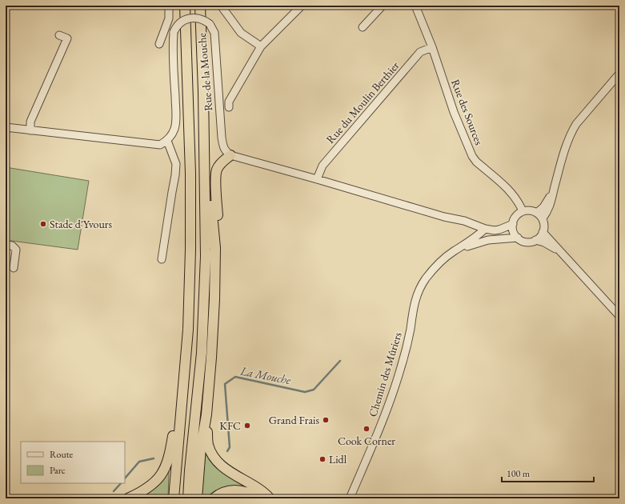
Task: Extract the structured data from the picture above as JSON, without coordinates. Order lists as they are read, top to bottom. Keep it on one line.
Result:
{"streets":{"street":["Rue de la Mouche","Rue du Moulin Berthier","Rue des Sources","Chemin des Mûriers"]},"crossings":[["Rue du Moulin Berthier","Rue des Sources"],["Rue des Sources","Chemin des Mûriers"]],"water":["La Mouche"],"places":["Stade d'Yvours","Grand Frais","KFC","Cook Corner","Lidl"],"legend":["Route","Parc"],"scale_bar":"100 m"}
